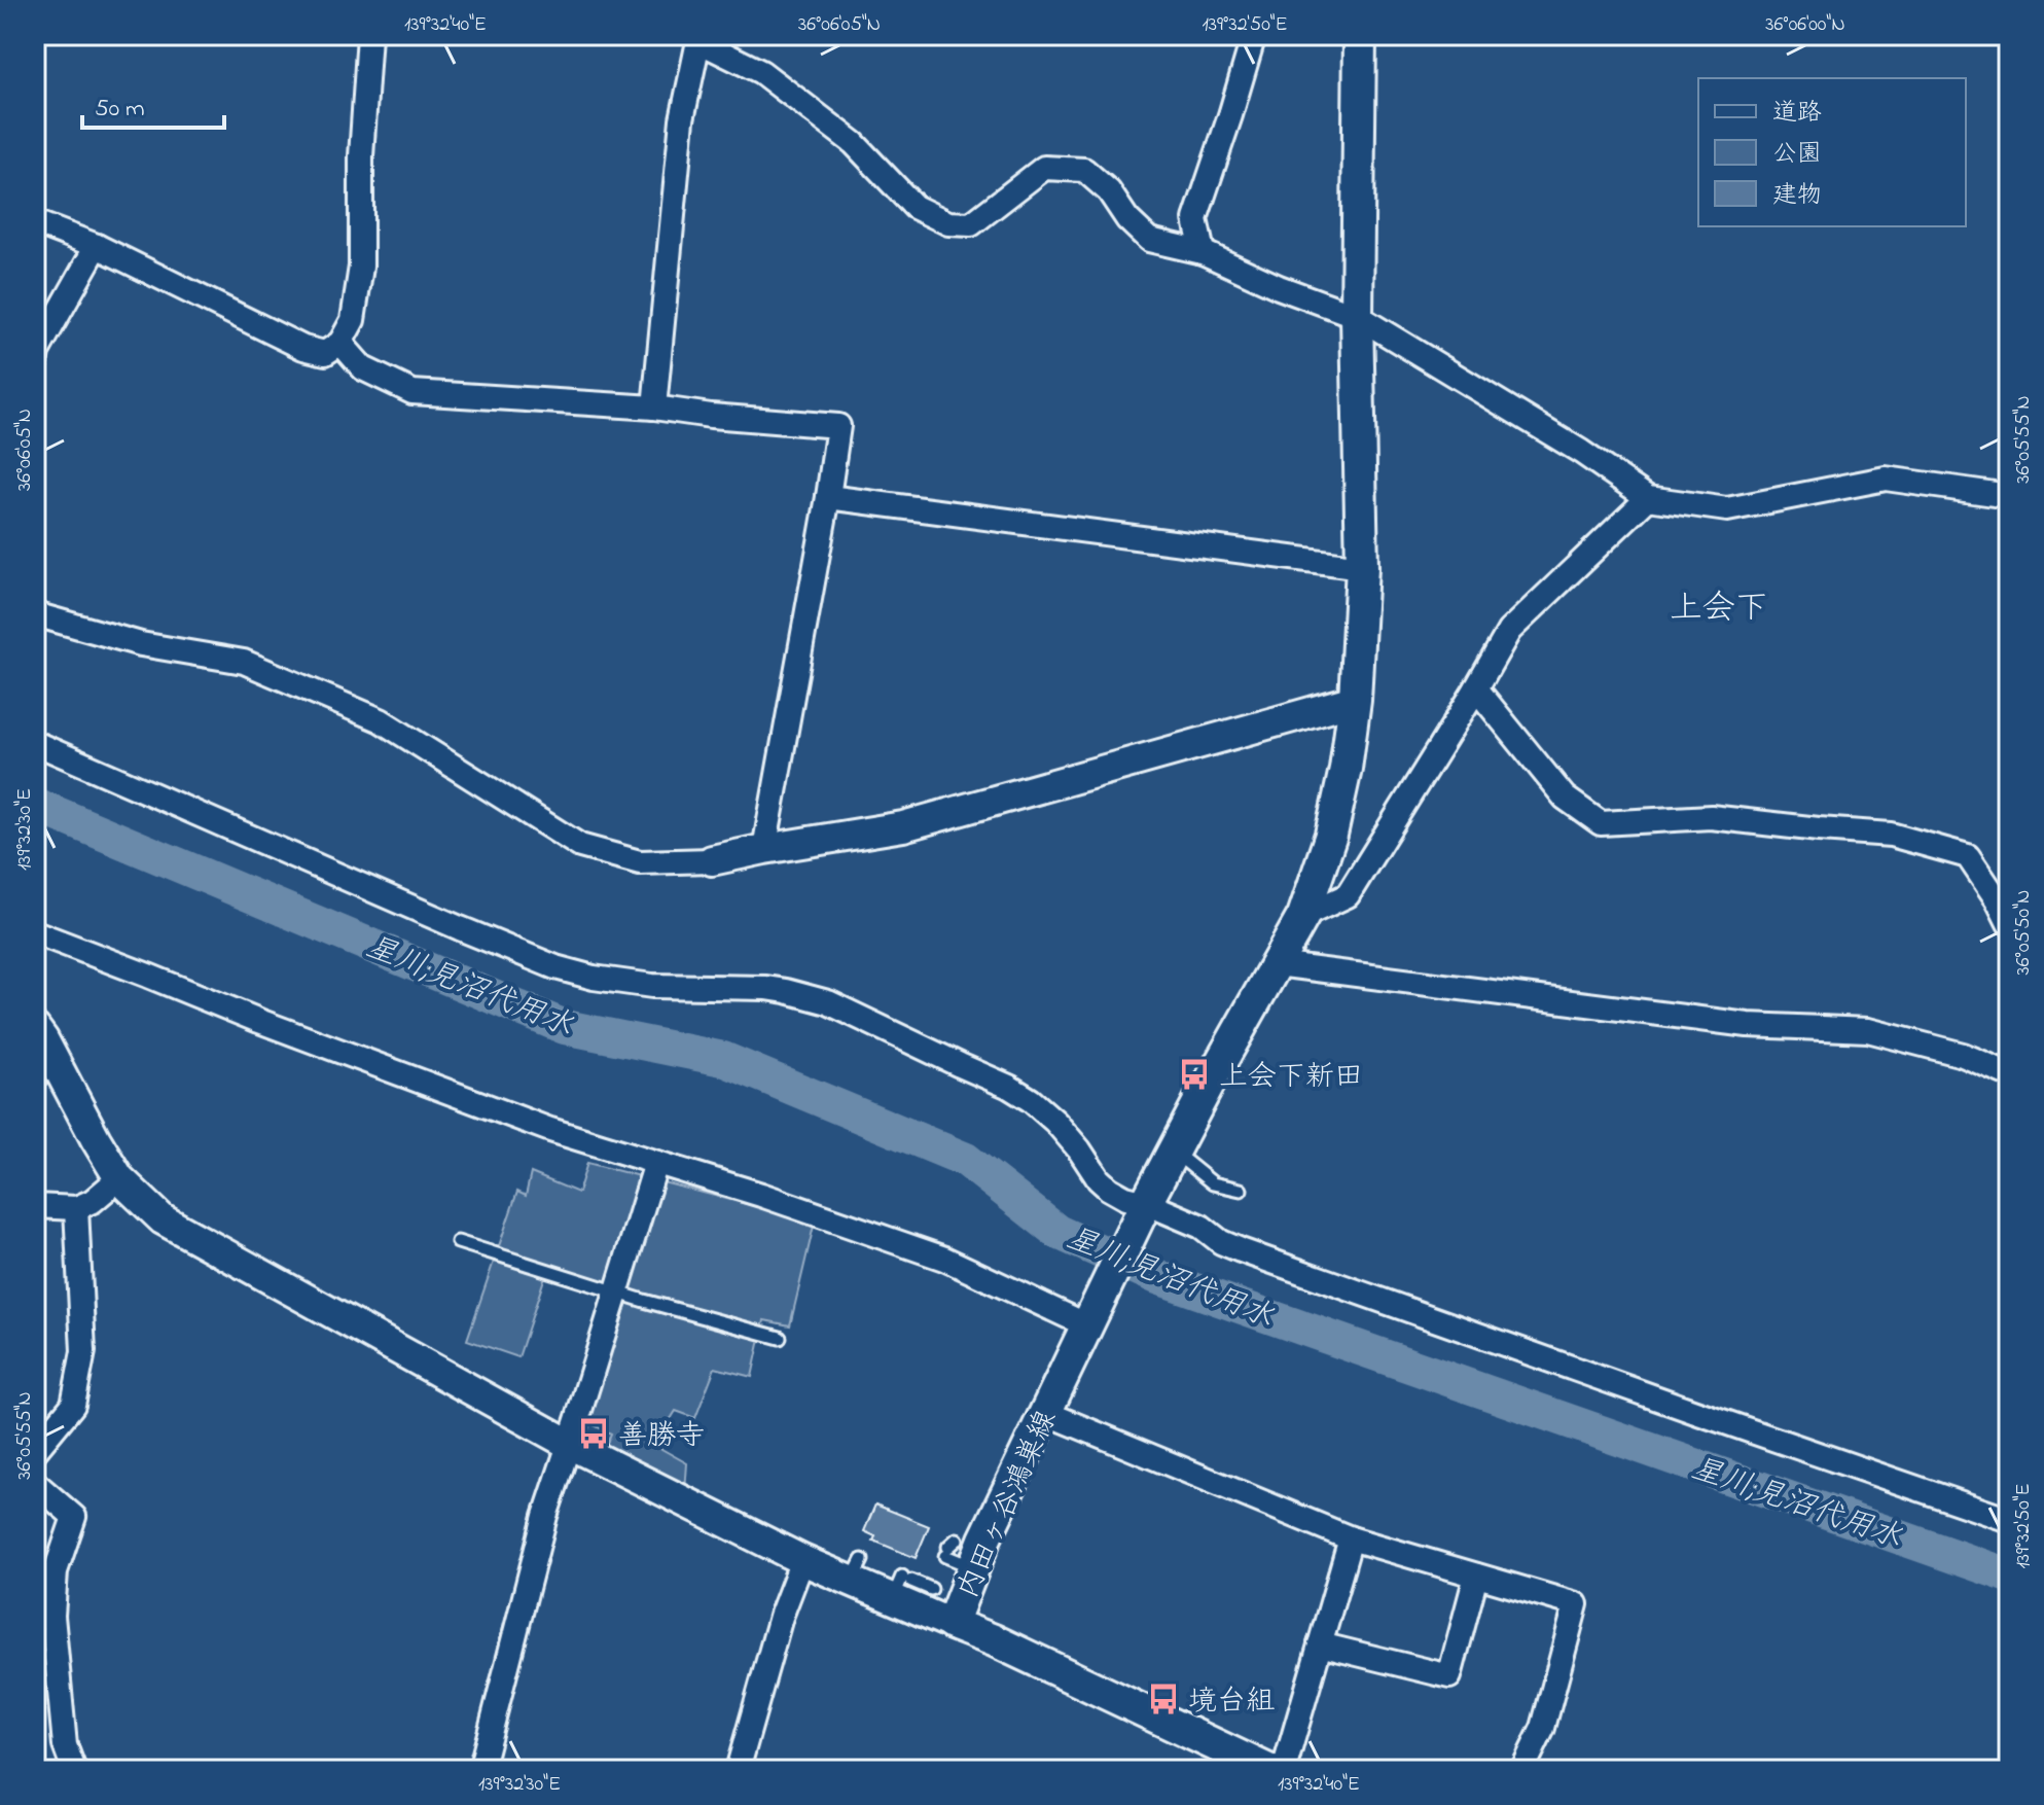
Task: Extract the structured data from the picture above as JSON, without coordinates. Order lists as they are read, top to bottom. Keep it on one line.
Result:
{"streets":{"main road":["内田ヶ谷鴻巣線"]},"districts":["上会下"],"water":["星川;見沼代用水"],"places":{"bus stop":["上会下新田","善勝寺","境台組"]},"legend":["道路","公園","建物"],"scale_bar":"50 m","coordinates":["139°32'40\"E","36°06'05\"N","139°32'50\"E","36°06'00\"N","36°05'55\"N","139°32'30\"E","36°05'50\"N"]}
